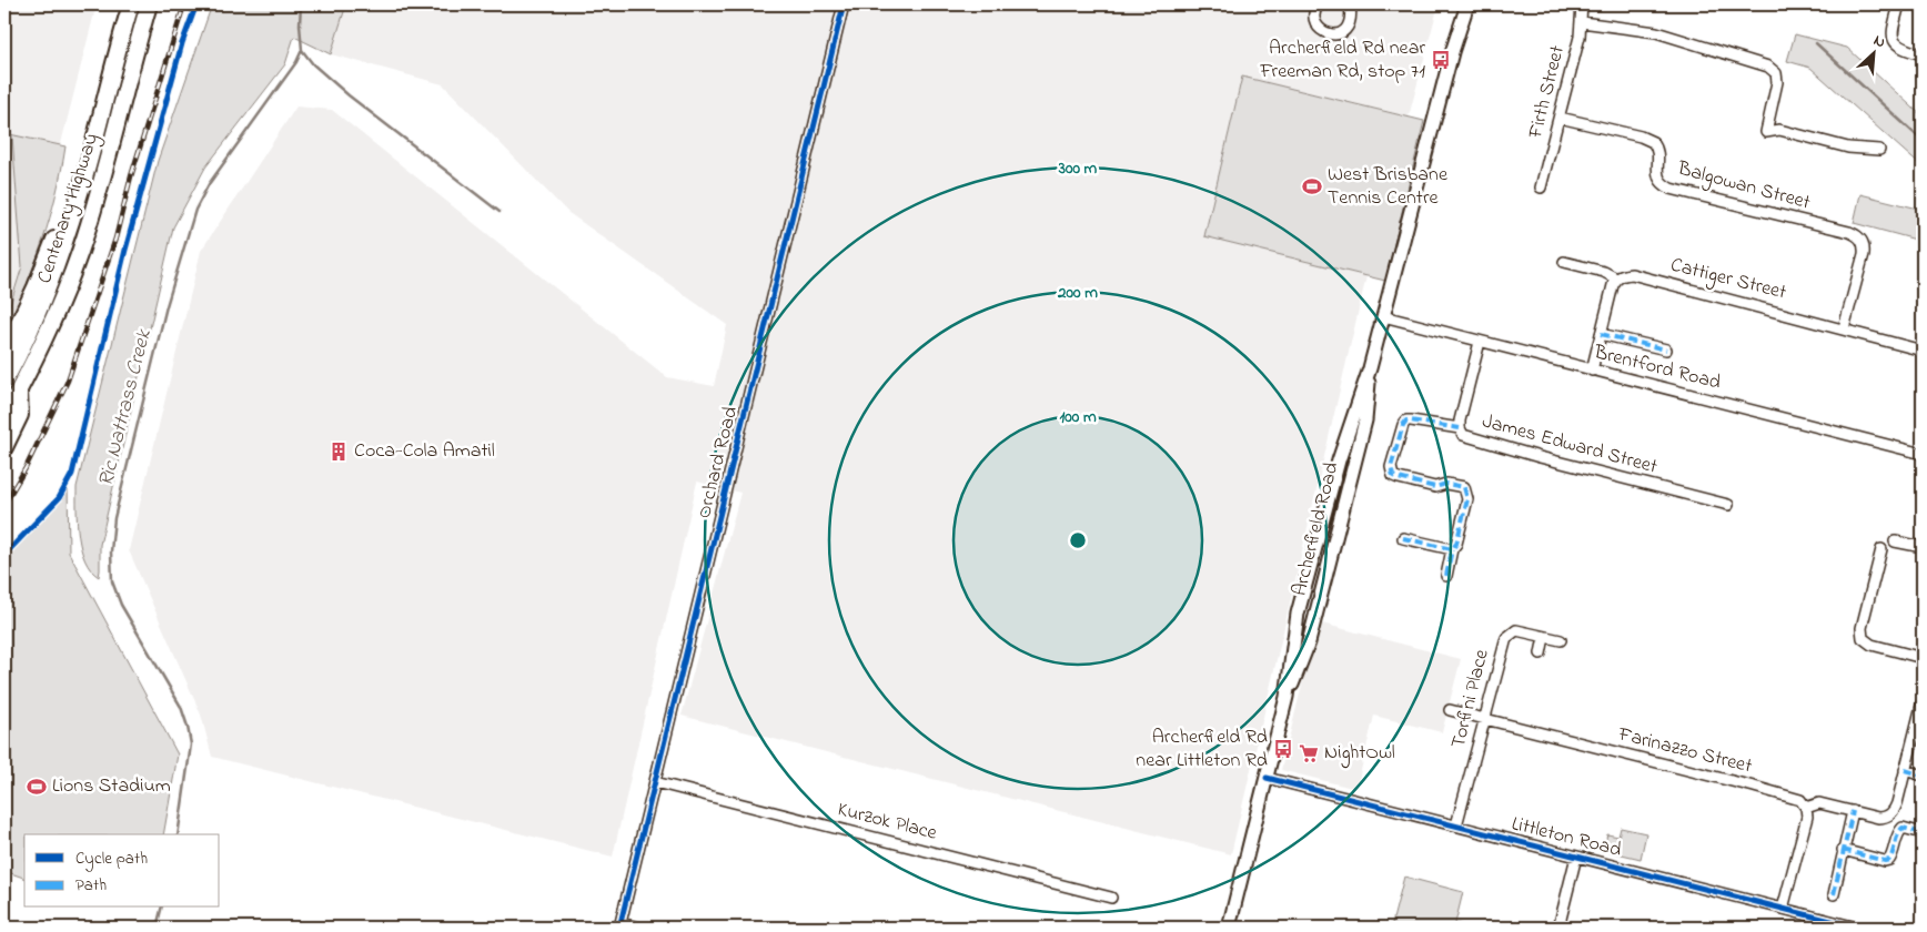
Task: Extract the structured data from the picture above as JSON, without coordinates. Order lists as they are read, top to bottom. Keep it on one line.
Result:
{"streets":{"highway":["Centenary Highway"],"main road":["Archerfield Road"],"street":["Firth Street","Balgowan Street","Cattiger Street","Brentford Road","James Edward Street","Orchard Road","Torfini Place","Farinazzo Street","Kurzok Place","Littleton Road"]},"crossings":[["Firth Street","Balgowan Street"],["Balgowan Street","Cattiger Street"],["Brentford Road","James Edward Street"],["Brentford Road","Archerfield Road"],["Orchard Road","Kurzok Place"],["Archerfield Road","Littleton Road"],["Torfini Place","Farinazzo Street"],["Torfini Place","Littleton Road"]],"water":["Ric Nattrass Creek"],"places":{"bus stop":["Archerfield Rd near Freeman Rd, stop 71","Archerfield Rd near Littleton Rd"],"sports":["West Brisbane Tennis Centre","Lions Stadium"],"building":["Coca-Cola Amatil"],"supermarket":["NightOwl"]},"legend":["Cycle path","Path"],"north":"top right","rings":["300 m","200 m","100 m"]}
